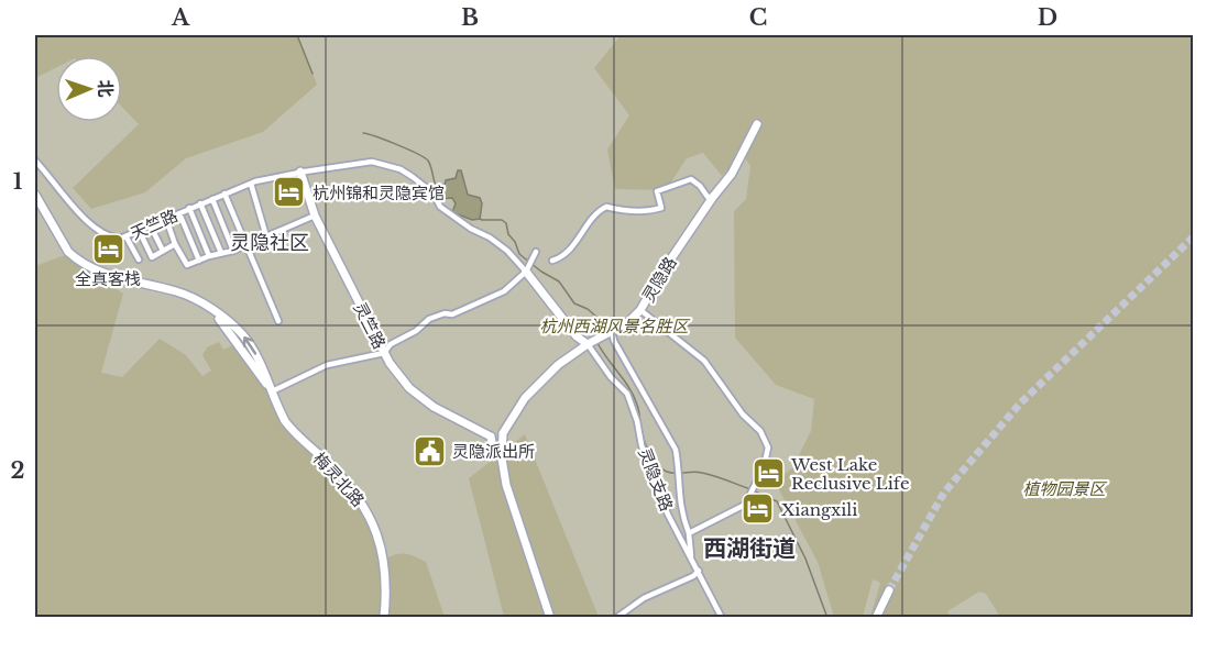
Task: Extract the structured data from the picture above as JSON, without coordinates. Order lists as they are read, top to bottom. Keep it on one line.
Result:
{"streets":{"street":["天竺路","灵隐路","灵竺路","梅灵北路","灵隐支路"]},"crossings":[["天竺路","灵竺路"],["灵隐路","灵隐支路"]],"districts":["灵隐社区","西湖街道"],"parks":["杭州西湖风景名胜区","植物园景区"],"places":{"hotel":["杭州锦和灵隐宾馆","全真客栈","West Lake Reclusive Life","Xiangxili"],"public building":["灵隐派出所"]},"north":"right","grid":{"columns":["A","B","C","D"],"rows":["1","2"]}}
